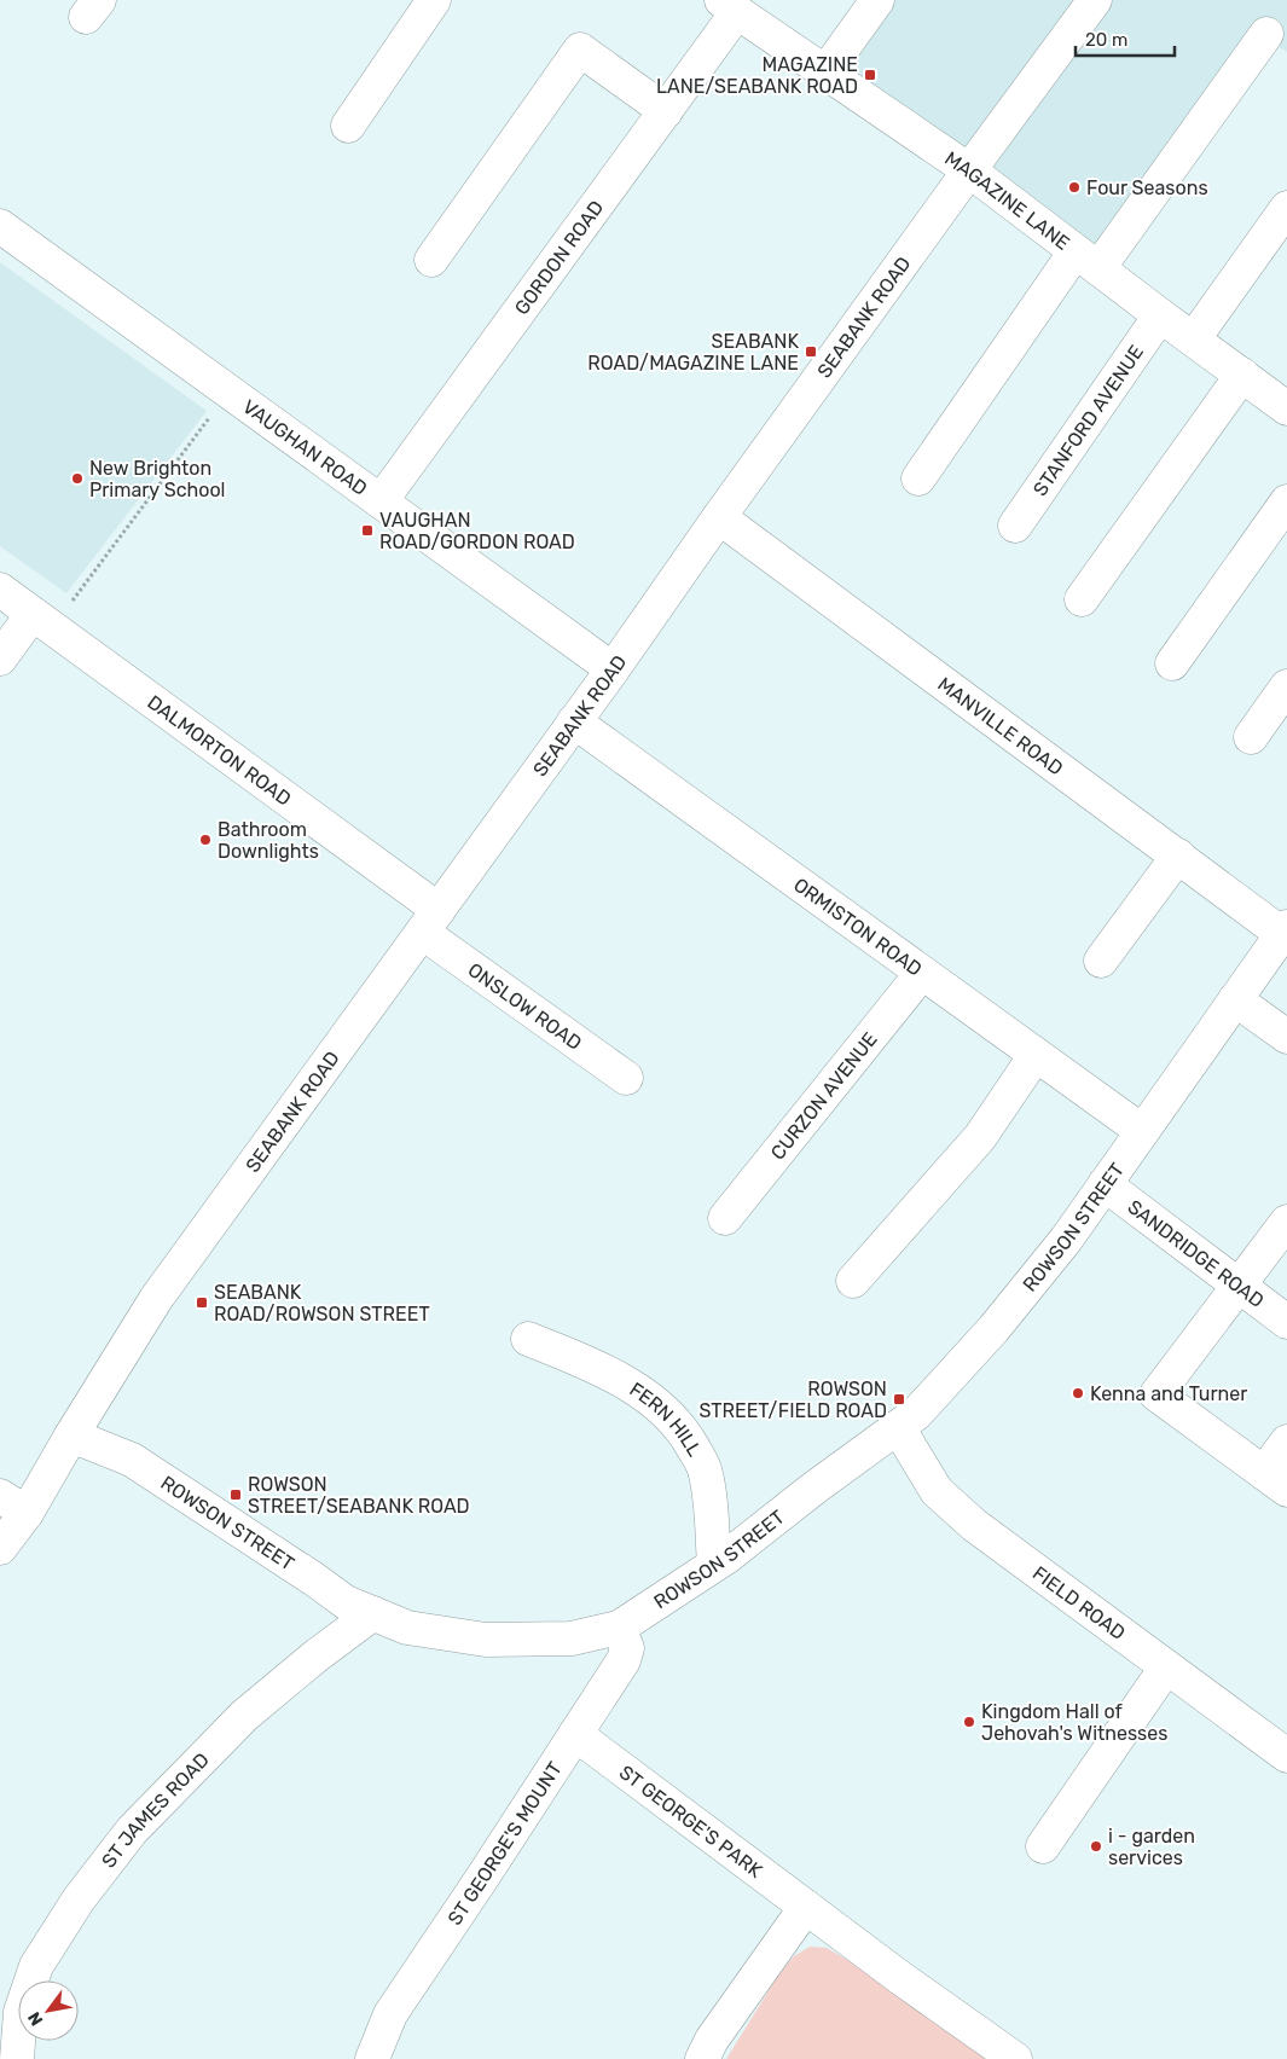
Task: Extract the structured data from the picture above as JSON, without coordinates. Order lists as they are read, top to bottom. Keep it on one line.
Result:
{"streets":{"street":["MAGAZINE LANE","GORDON ROAD","SEABANK ROAD","STANFORD AVENUE","VAUGHAN ROAD","MANVILLE ROAD","DALMORTON ROAD","ORMISTON ROAD","ONSLOW ROAD","CURZON AVENUE","ROWSON STREET","SANDRIDGE ROAD","FERN HILL","FIELD ROAD","ST JAMES ROAD","ST GEORGE'S PARK","ST GEORGE'S MOUNT"]},"crossings":[["MAGAZINE LANE","GORDON ROAD"],["MAGAZINE LANE","SEABANK ROAD"],["MAGAZINE LANE","STANFORD AVENUE"],["GORDON ROAD","VAUGHAN ROAD"],["SEABANK ROAD","VAUGHAN ROAD"],["SEABANK ROAD","MANVILLE ROAD"],["SEABANK ROAD","DALMORTON ROAD"],["SEABANK ROAD","ORMISTON ROAD"],["SEABANK ROAD","ONSLOW ROAD"],["SEABANK ROAD","ROWSON STREET"],["MANVILLE ROAD","ROWSON STREET"],["DALMORTON ROAD","ONSLOW ROAD"],["ORMISTON ROAD","CURZON AVENUE"],["ORMISTON ROAD","ROWSON STREET"],["ROWSON STREET","SANDRIDGE ROAD"],["ROWSON STREET","FERN HILL"],["ROWSON STREET","FIELD ROAD"],["ROWSON STREET","ST JAMES ROAD"],["ROWSON STREET","ST GEORGE'S MOUNT"],["ST GEORGE'S PARK","ST GEORGE'S MOUNT"]],"places":{"transit":["MAGAZINE LANE/SEABANK ROAD","SEABANK ROAD/MAGAZINE LANE","VAUGHAN ROAD/GORDON ROAD","SEABANK ROAD/ROWSON STREET","ROWSON STREET/FIELD ROAD","ROWSON STREET/SEABANK ROAD"],"other":["Four Seasons","New Brighton Primary School","Bathroom Downlights","Kenna and Turner","Kingdom Hall of Jehovah's Witnesses","i - garden services"]},"scale_bar":"20 m","north":"bottom left"}
